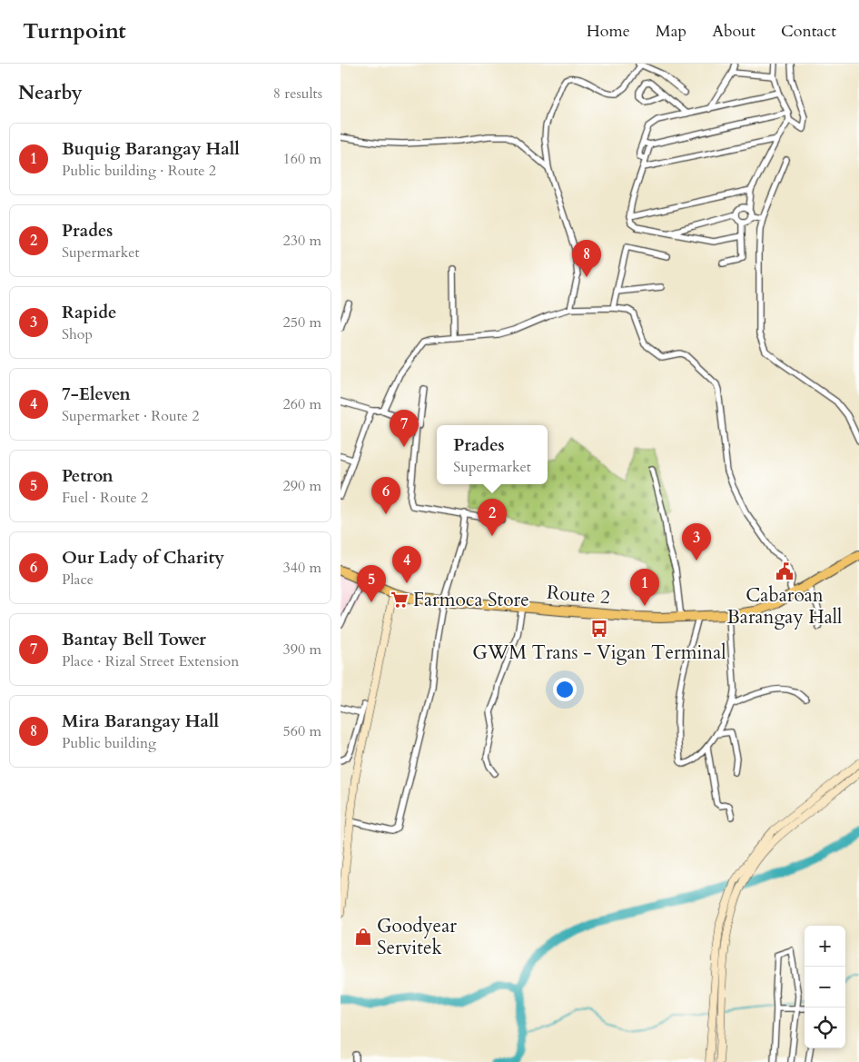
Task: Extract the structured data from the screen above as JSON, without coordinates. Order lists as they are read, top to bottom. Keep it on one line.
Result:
{"streets":{"highway":["Route 2"]},"places":{"public building":["Cabaroan Barangay Hall"],"supermarket":["Farmoca Store"],"bus stop":["GWM Trans - Vigan Terminal"],"shop":["Goodyear Servitek"]},"page":{"header":"Turnpoint","nav":["Home","Map","About","Contact"],"heading":["Nearby","8 results"],"list":[{"mark":"1","name":"Buquig Barangay Hall","note":"Public building · Route 2","value":"160 m"},{"mark":"2","name":"Prades","note":"Supermarket","value":"230 m"},{"mark":"3","name":"Rapide","note":"Shop","value":"250 m"},{"mark":"4","name":"7-Eleven","note":"Supermarket · Route 2","value":"260 m"},{"mark":"5","name":"Petron","note":"Fuel · Route 2","value":"290 m"},{"mark":"6","name":"Our Lady of Charity","note":"Place","value":"340 m"},{"mark":"7","name":"Bantay Bell Tower","note":"Place · Rizal Street Extension","value":"390 m"},{"mark":"8","name":"Mira Barangay Hall","note":"Public building","value":"560 m"}],"pins":["8","7","6","2","3","4","5","1"],"popup":["Prades","Supermarket"],"map_buttons":["+","−"]}}
